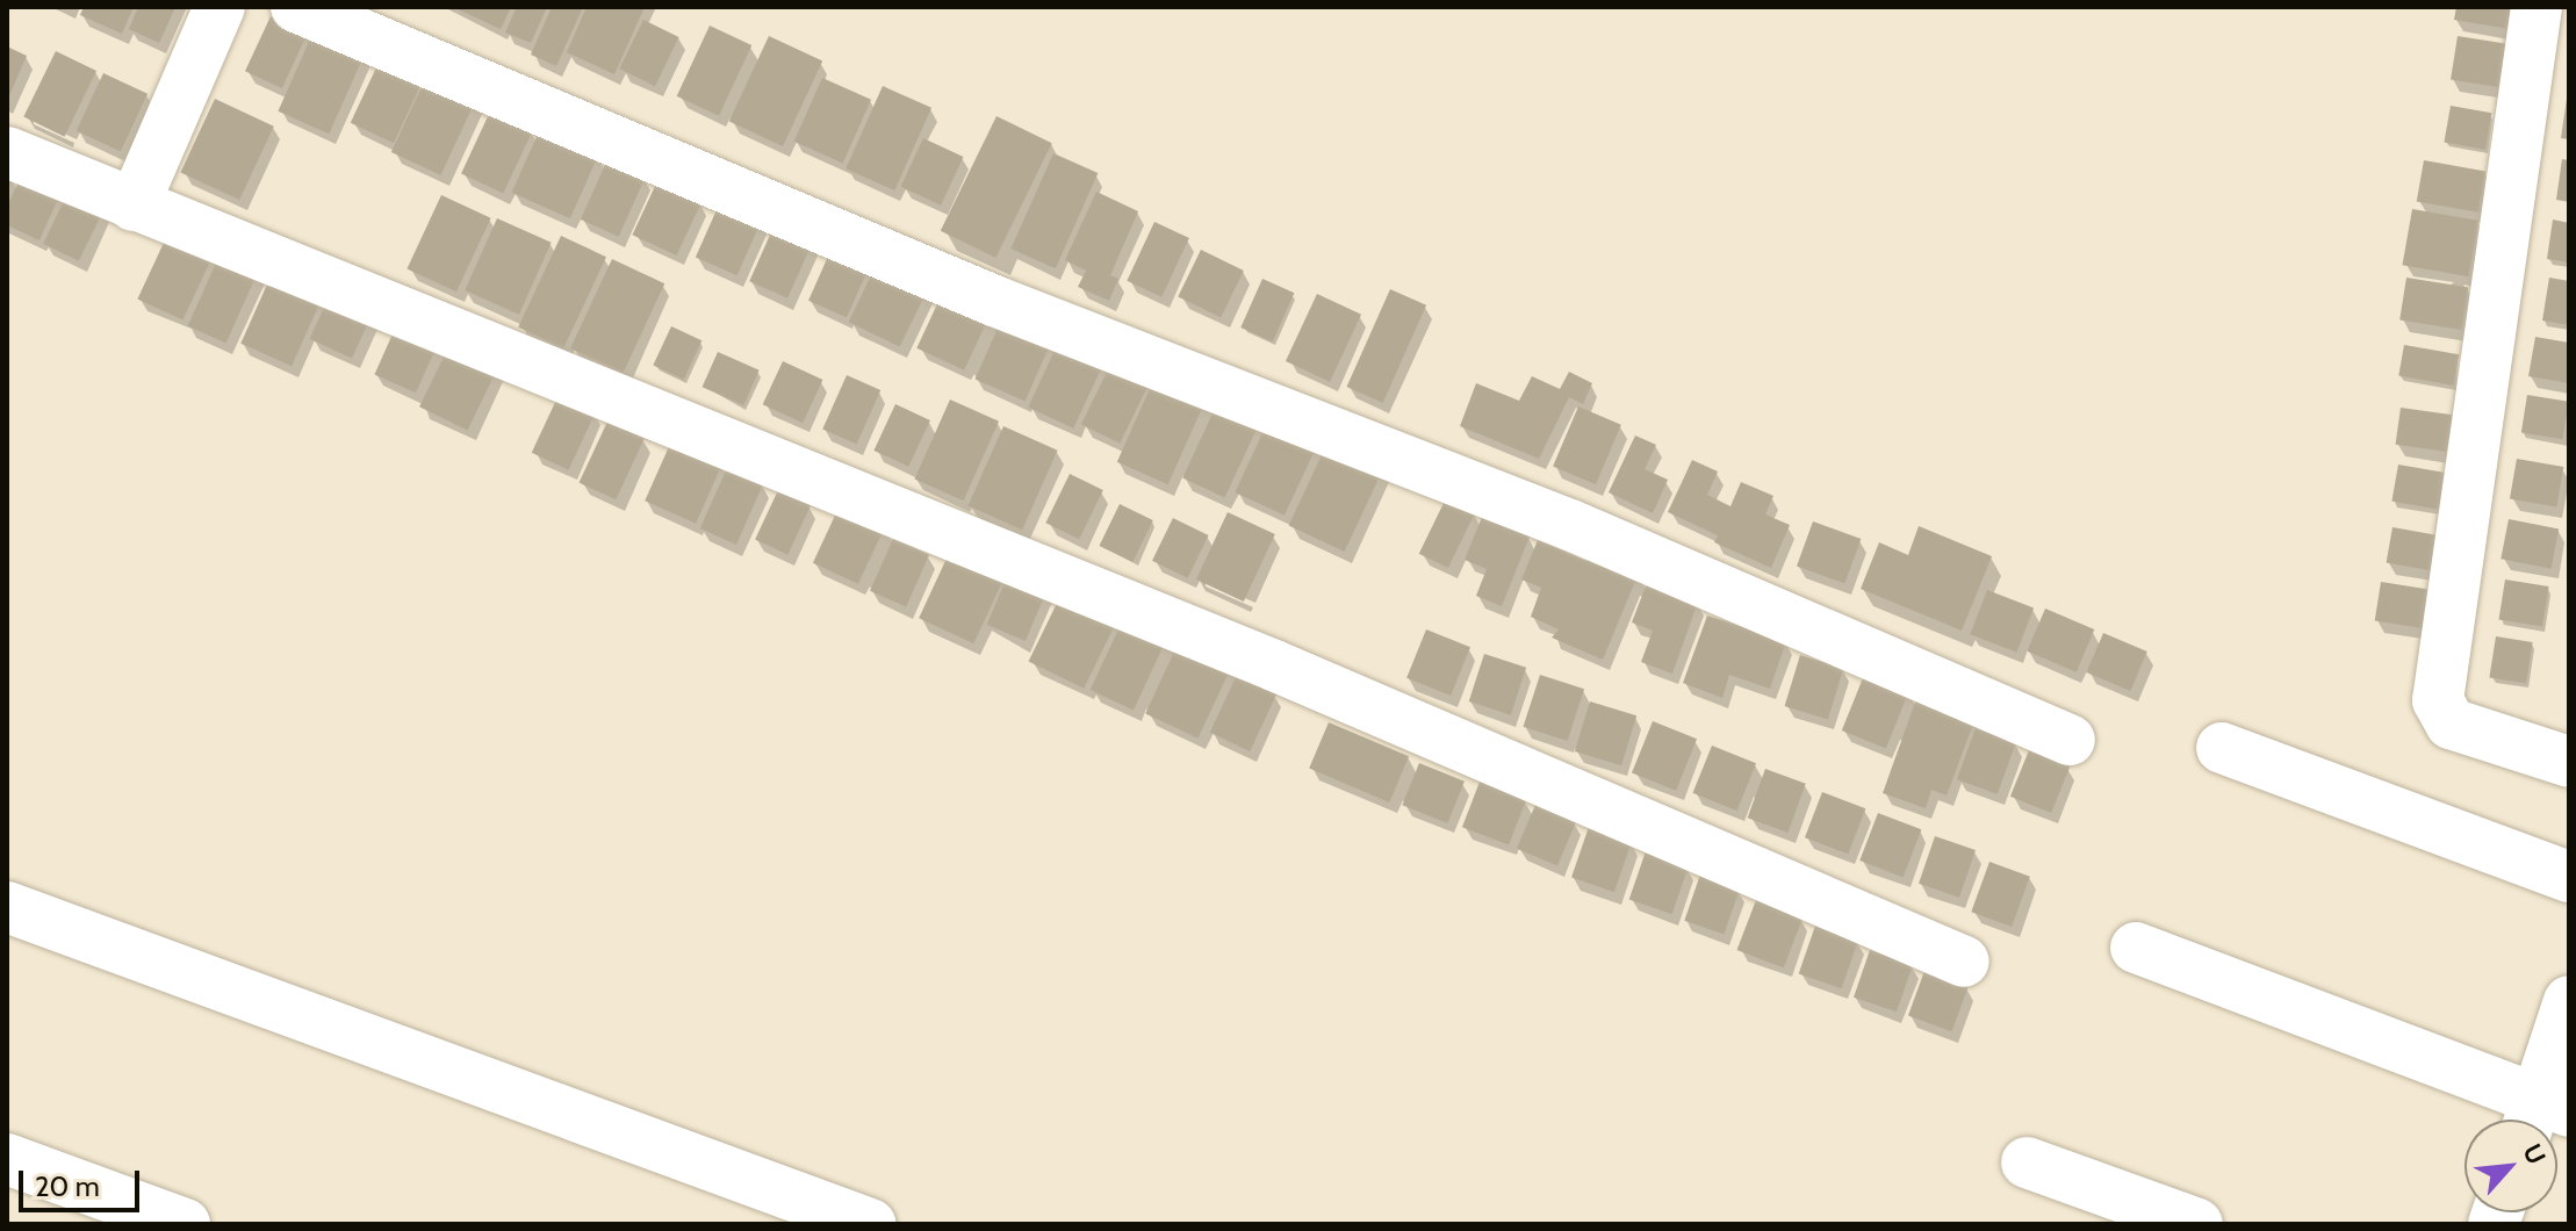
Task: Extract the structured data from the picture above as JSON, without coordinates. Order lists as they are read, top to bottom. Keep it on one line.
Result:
{"scale_bar":"20 m","north":"top right"}
